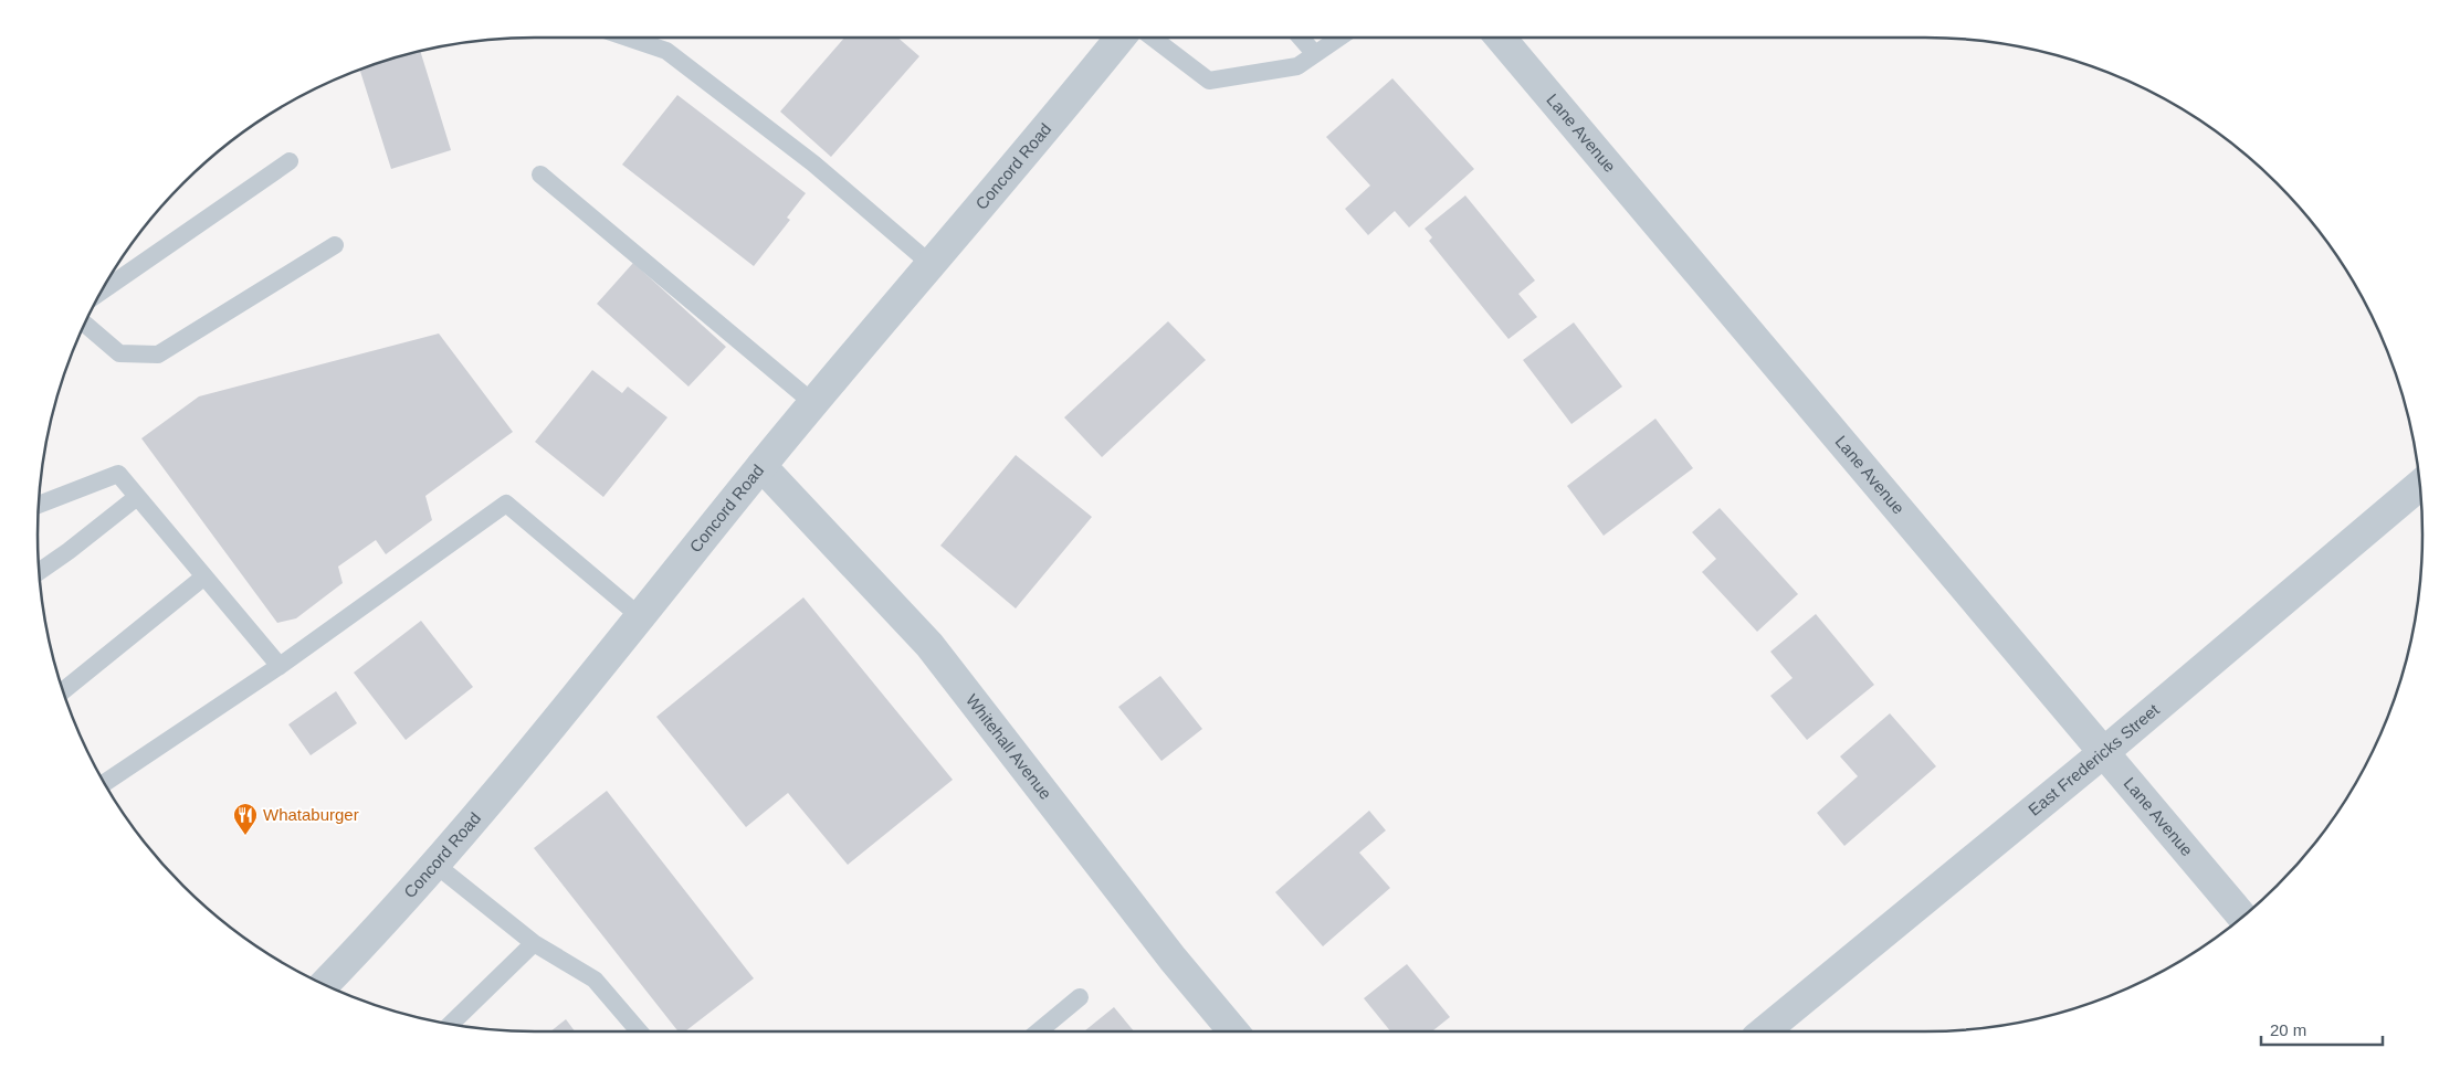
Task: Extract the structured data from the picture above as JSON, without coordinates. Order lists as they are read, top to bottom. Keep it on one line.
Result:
{"streets":{"street":["Lane Avenue","Concord Road","Whitehall Avenue","East Fredericks Street"]},"crossings":[["Lane Avenue","East Fredericks Street"],["Concord Road","Whitehall Avenue"]],"places":{"restaurant":["Whataburger"]},"scale_bar":"20 m"}
